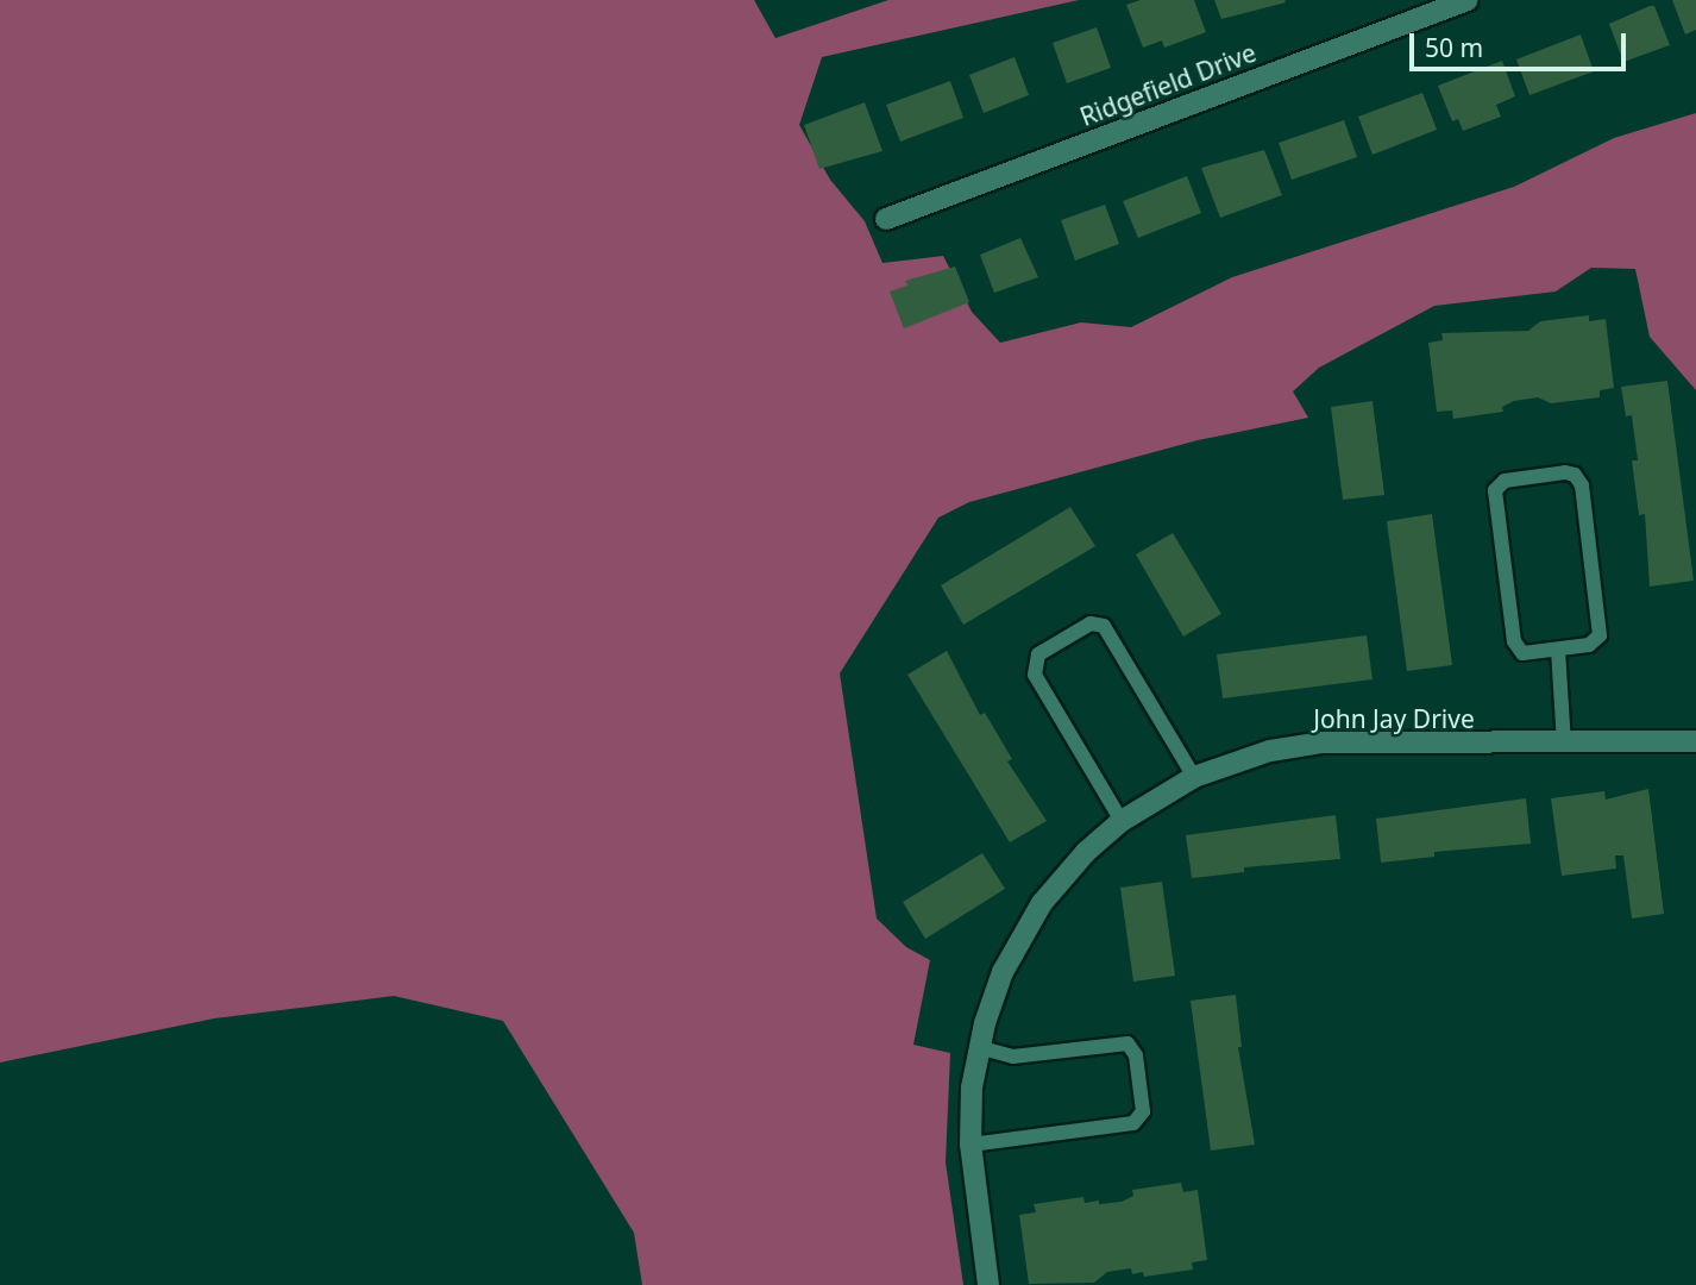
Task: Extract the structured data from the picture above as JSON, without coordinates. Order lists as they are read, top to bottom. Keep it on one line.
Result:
{"streets":{"street":["Ridgefield Drive","John Jay Drive"]},"scale_bar":"50 m"}
